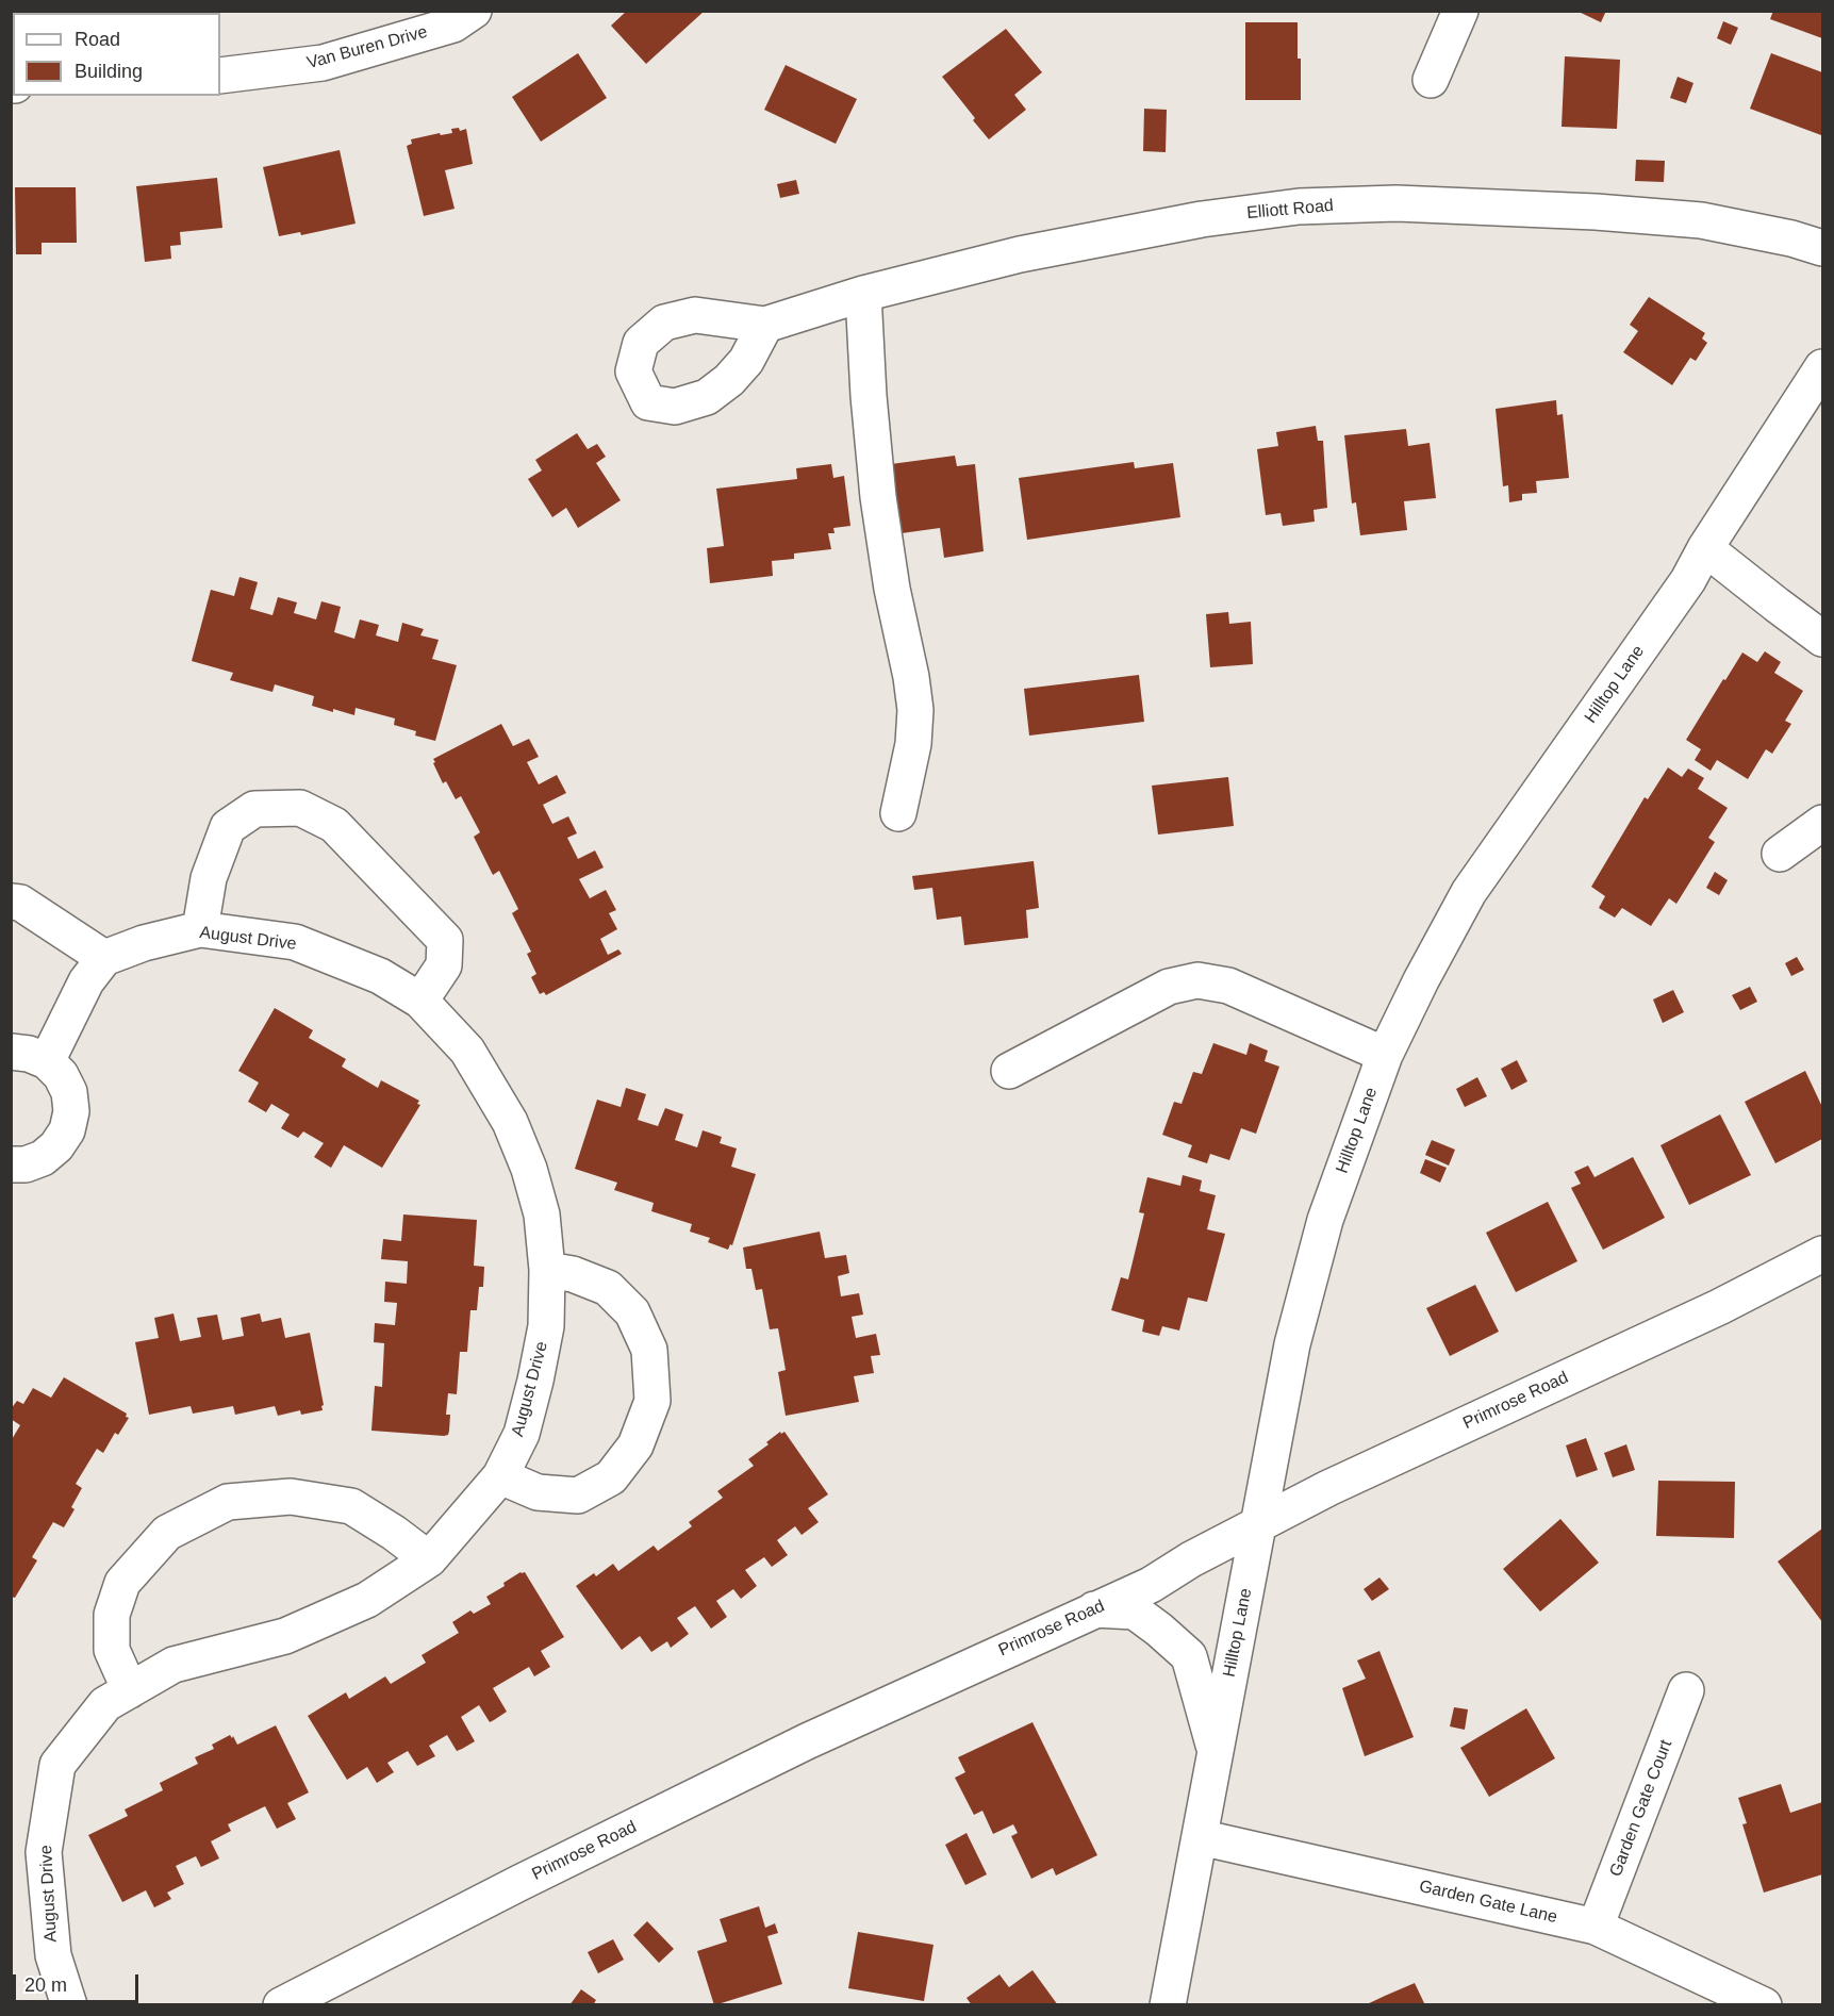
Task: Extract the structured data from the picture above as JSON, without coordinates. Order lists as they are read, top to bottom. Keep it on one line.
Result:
{"streets":{"street":["Van Buren Drive","Elliott Road","Hilltop Lane","August Drive","Primrose Road","Garden Gate Court","Garden Gate Lane"]},"crossings":[["Hilltop Lane","Primrose Road"],["Hilltop Lane","Garden Gate Lane"],["Garden Gate Court","Garden Gate Lane"]],"legend":["Road","Building"],"scale_bar":"20 m"}
